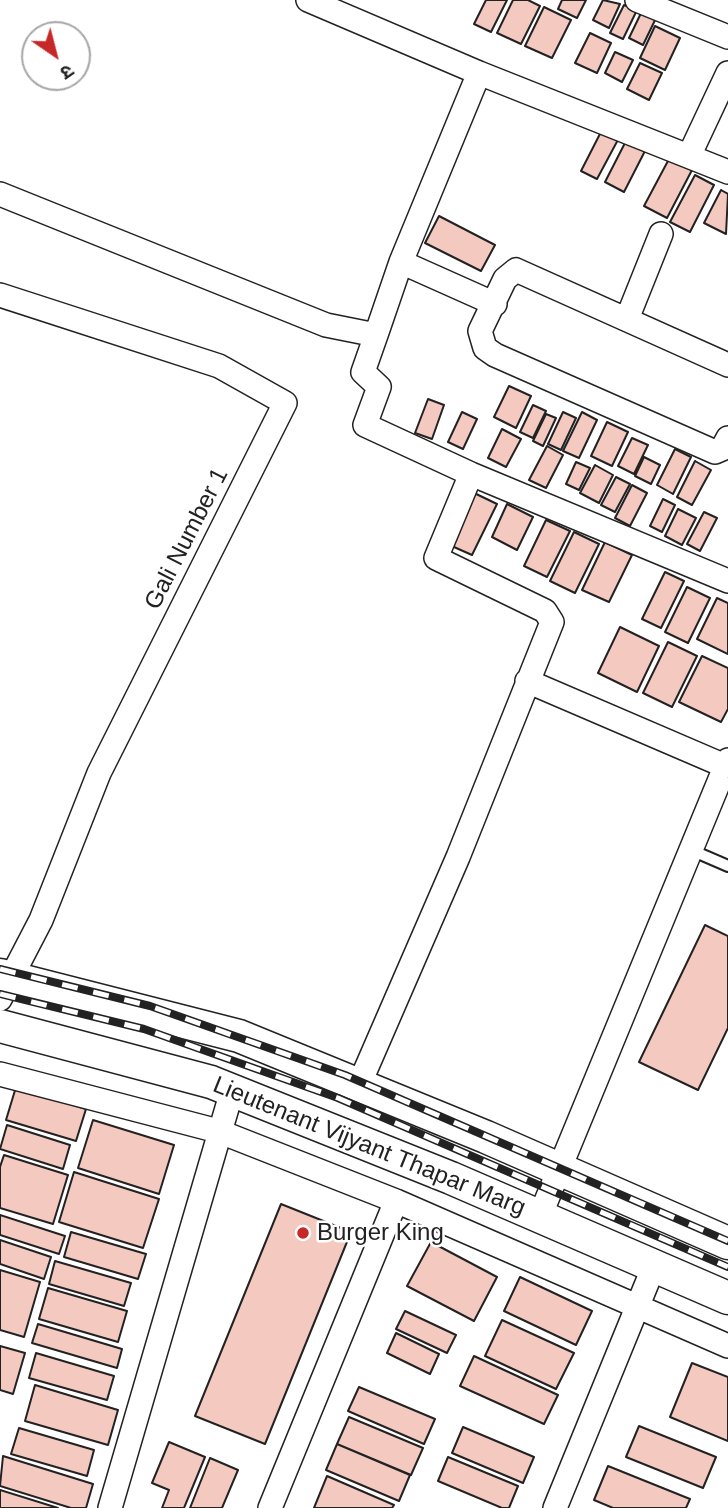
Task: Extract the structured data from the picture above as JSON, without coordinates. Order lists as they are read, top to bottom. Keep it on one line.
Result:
{"streets":{"main road":["Lieutenant Vijyant Thapar Marg"],"street":["Gali Number 1"]},"places":["Burger King"],"north":"bottom right"}
